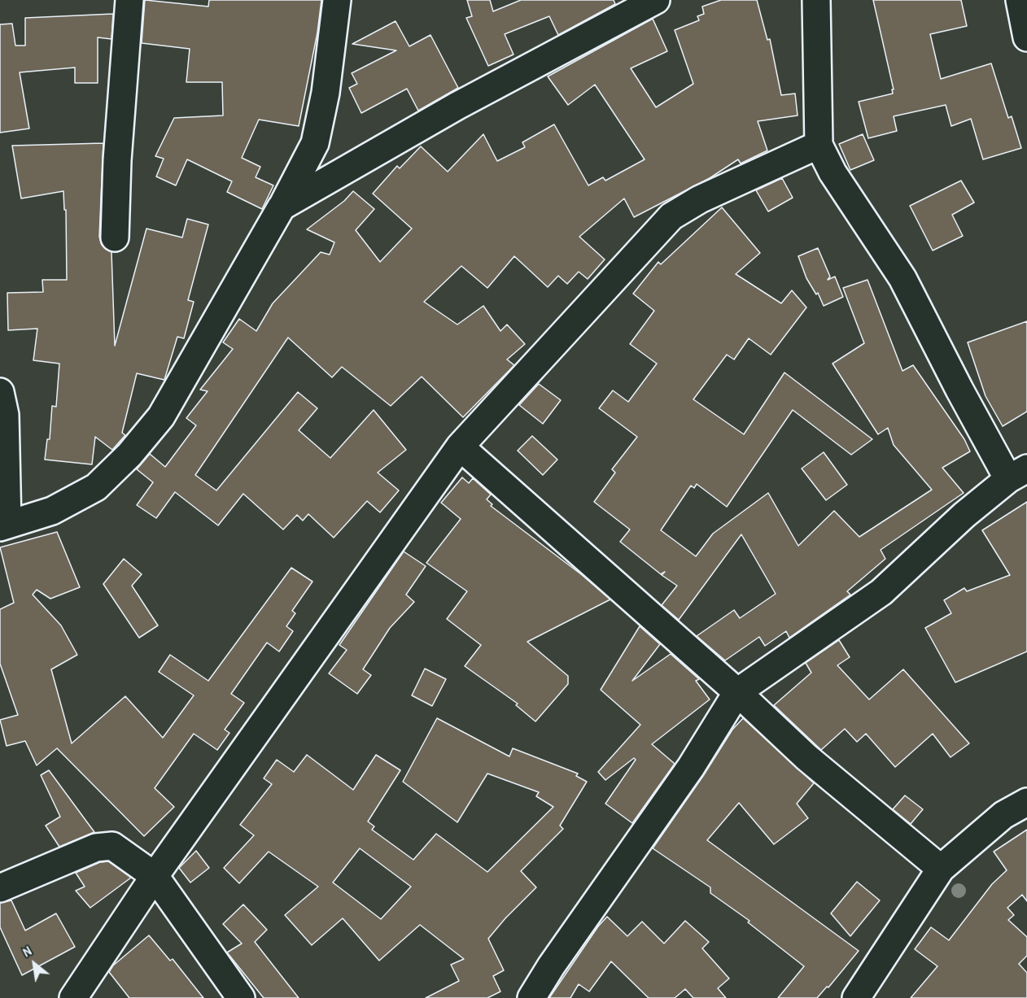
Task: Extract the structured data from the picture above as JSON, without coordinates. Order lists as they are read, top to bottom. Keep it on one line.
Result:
{"north":"top left"}
